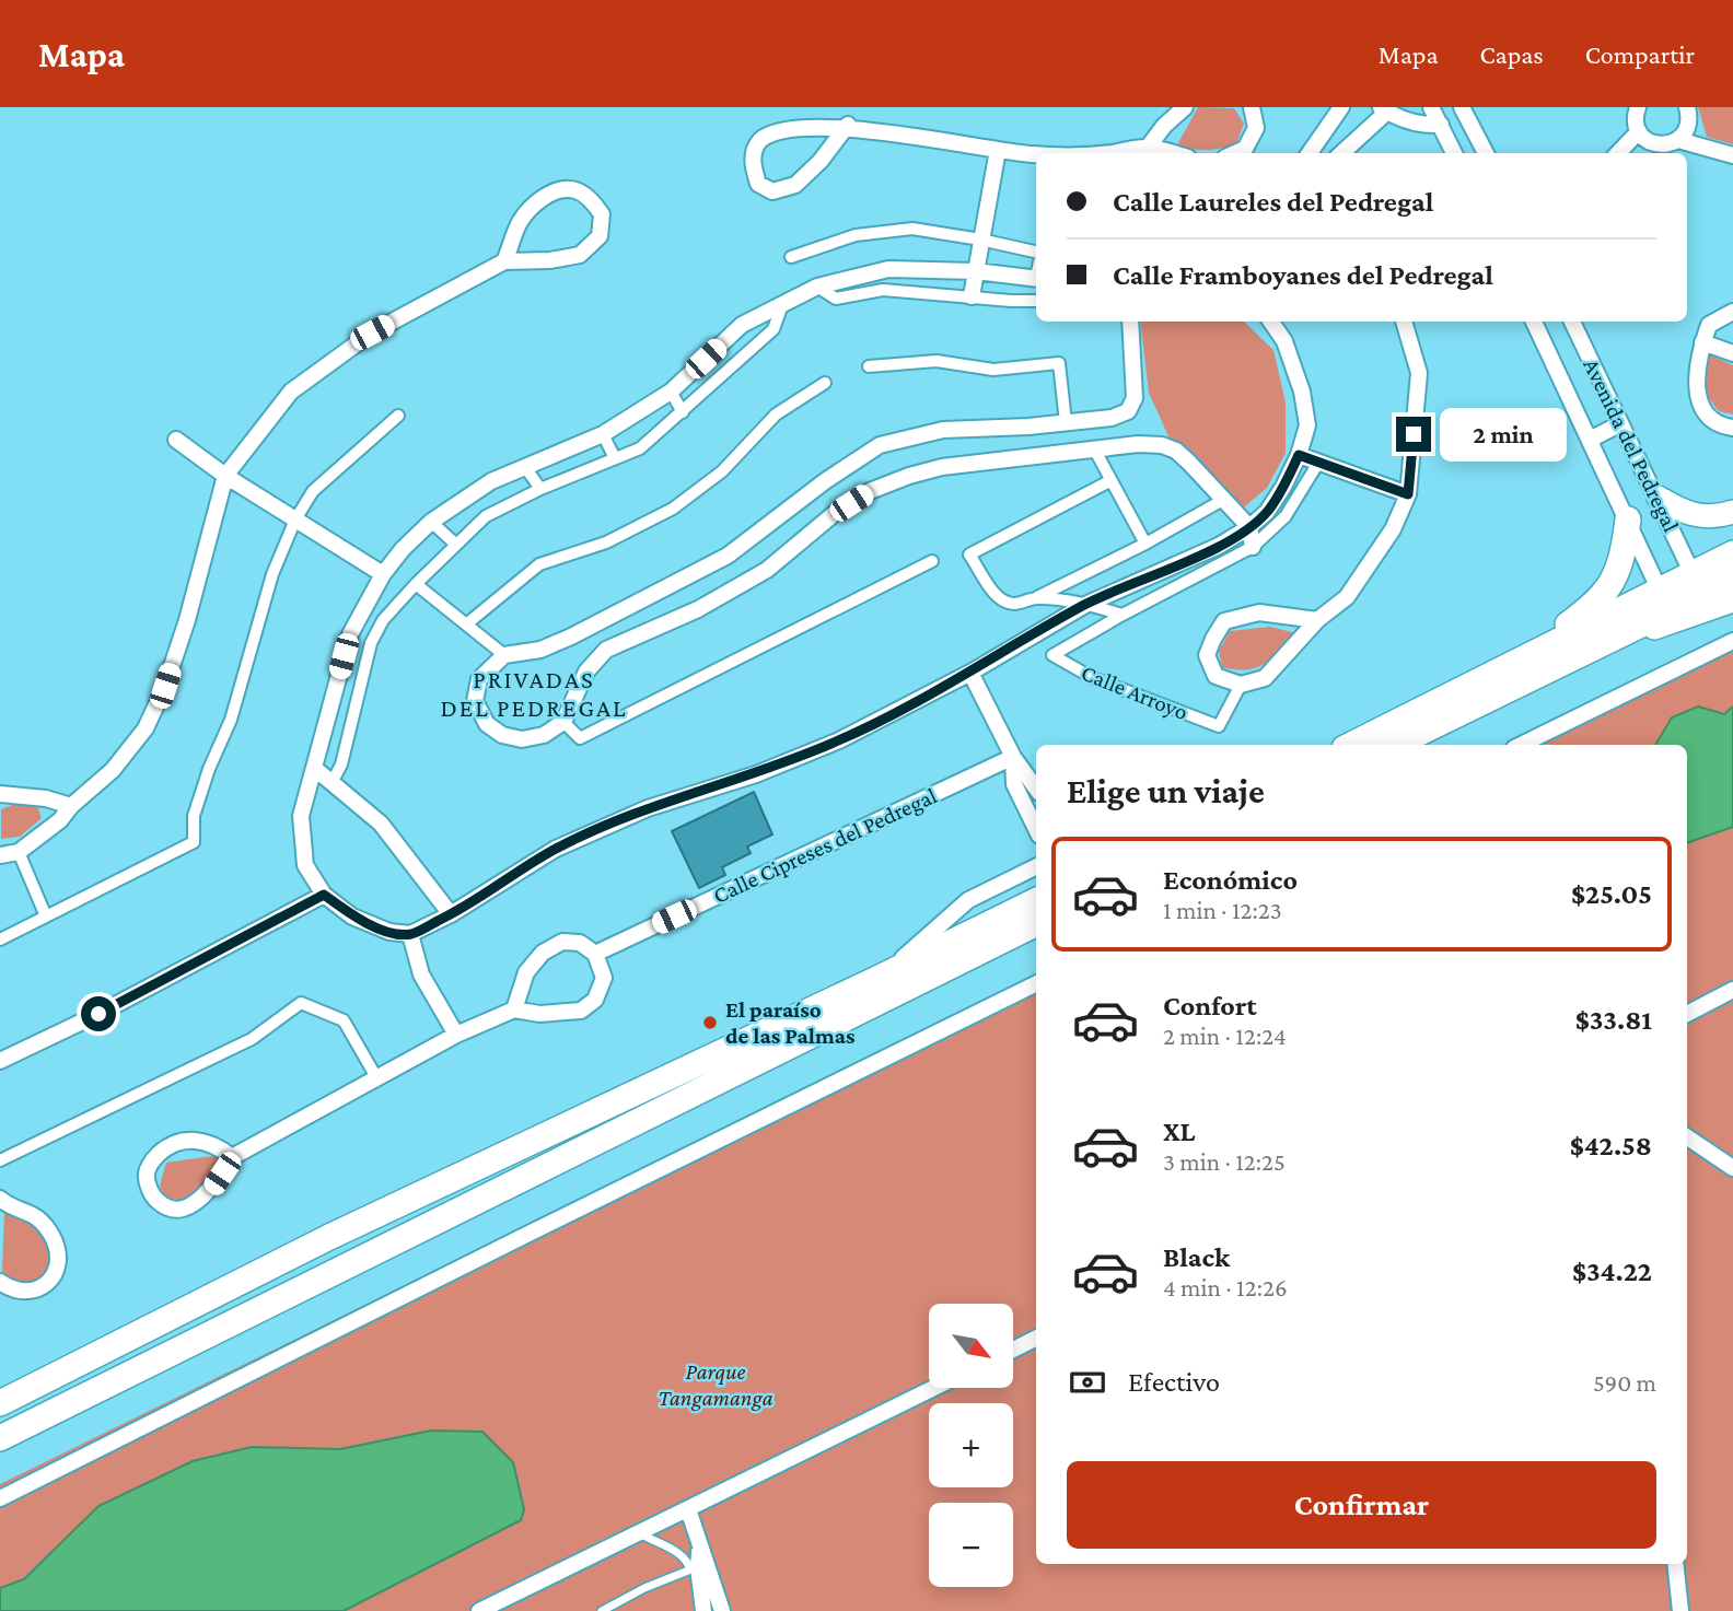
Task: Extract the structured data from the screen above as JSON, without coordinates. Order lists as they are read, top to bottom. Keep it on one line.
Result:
{"streets":{"street":["Avenida del Pedregal","Calle Arroyo","Calle Cipreses del Pedregal"]},"districts":["PRIVADAS DEL PEDREGAL"],"parks":["Parque Tangamanga"],"places":["El paraíso de las Palmas"],"north":"bottom right","page":{"header":"Mapa","nav":["Mapa","Capas","Compartir"],"banner":["Calle Laureles del Pedregal","Calle Framboyanes del Pedregal"],"bubble":"2 min","heading":"Elige un viaje","list":[{"name":"Económico","note":"1 min · 12:23","value":"$25.05"},{"name":"Confort","note":"2 min · 12:24","value":"$33.81"},{"name":"XL","note":"3 min · 12:25","value":"$42.58"},{"name":"Black","note":"4 min · 12:26","value":"$34.22"}],"map_buttons":["+","−"],"pay":["Efectivo","590 m"],"buttons":"Confirmar"}}
